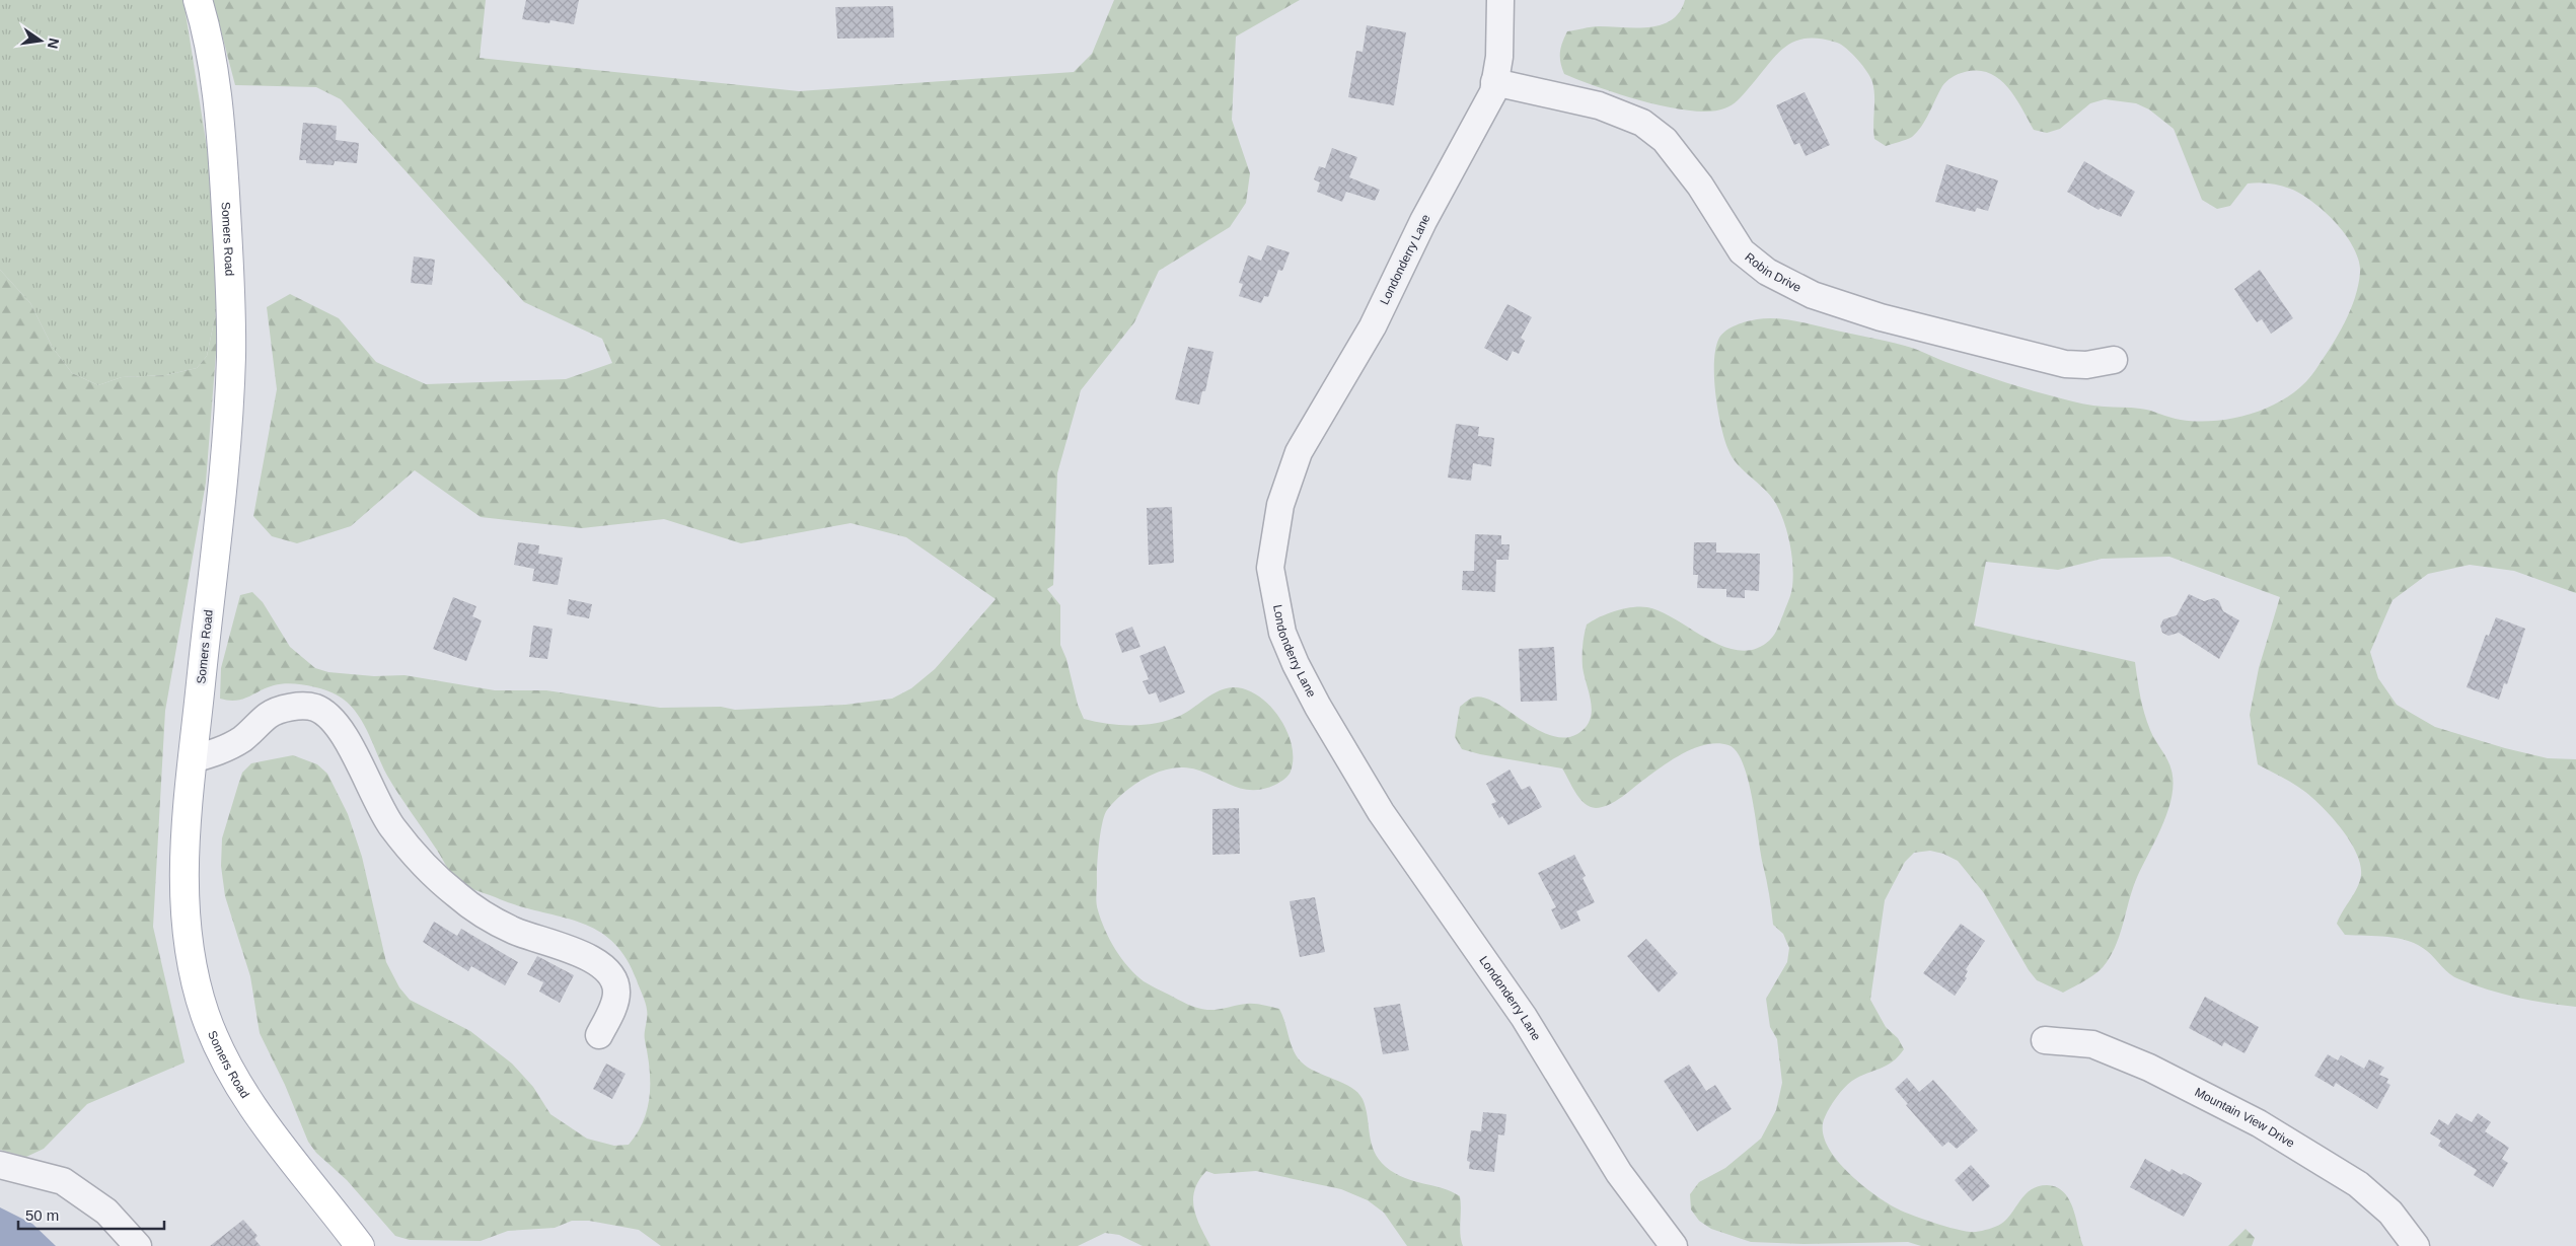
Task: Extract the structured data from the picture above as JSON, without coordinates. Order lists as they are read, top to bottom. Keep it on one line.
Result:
{"streets":{"main road":["Somers Road"],"street":["Londonderry Lane","Robin Drive","Mountain View Drive"]},"crossings":[["Londonderry Lane","Robin Drive"]],"scale_bar":"50 m","north":"right"}
